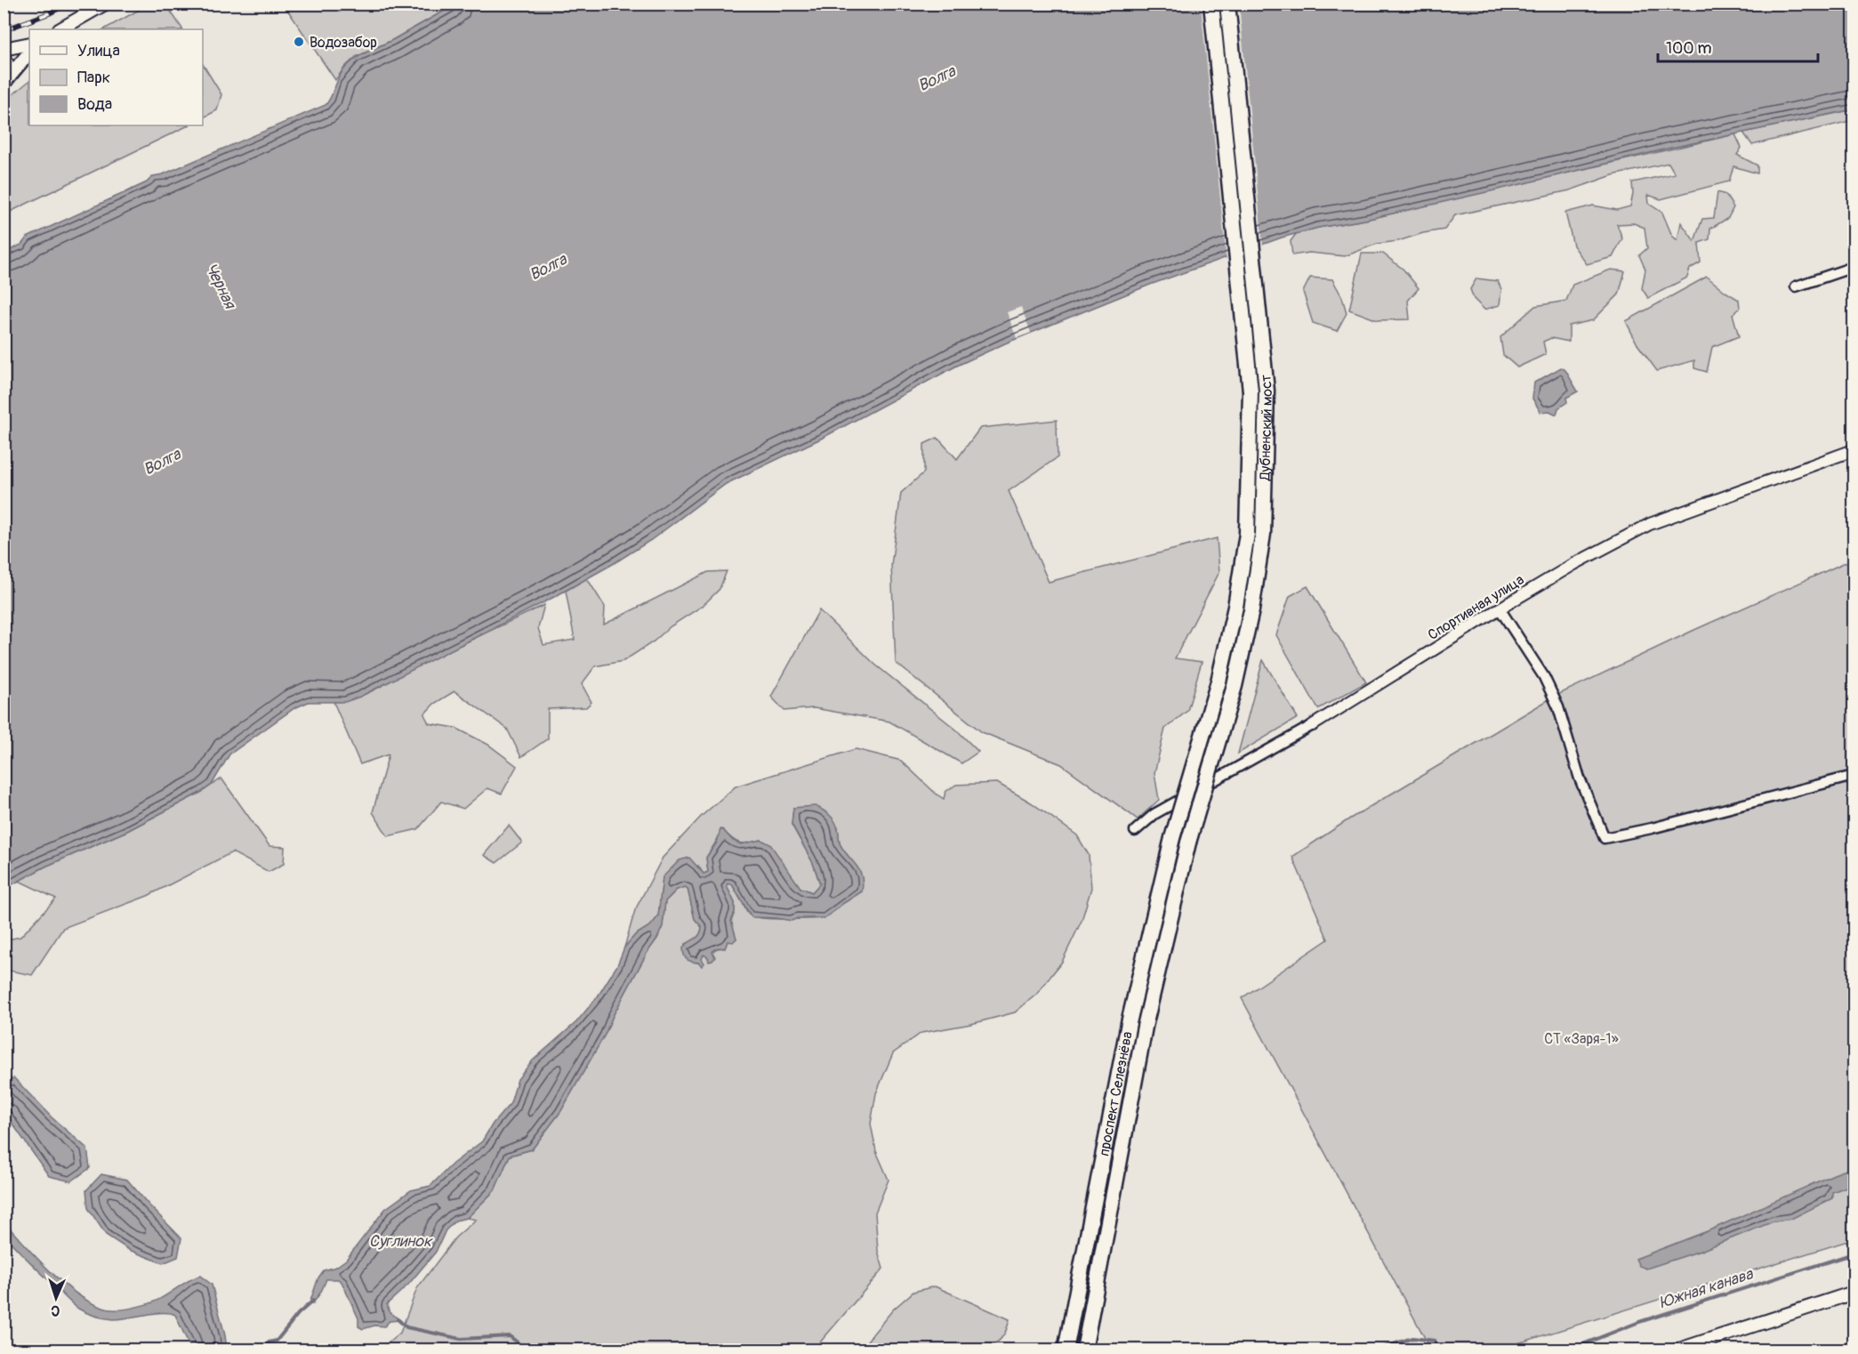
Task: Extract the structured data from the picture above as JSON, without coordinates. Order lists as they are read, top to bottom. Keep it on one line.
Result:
{"streets":{"main road":["Дубненский мост","проспект Селезнёва"],"street":["Спортивная улица"]},"crossings":[["Дубненский мост","проспект Селезнёва"]],"water":["Волга","Черная","Суглинок","Южная канава"],"parks":["СТ «Заря-1»"],"places":["Водозабор"],"legend":["Улица","Парк","Вода"],"scale_bar":"100 m","north":"bottom"}
